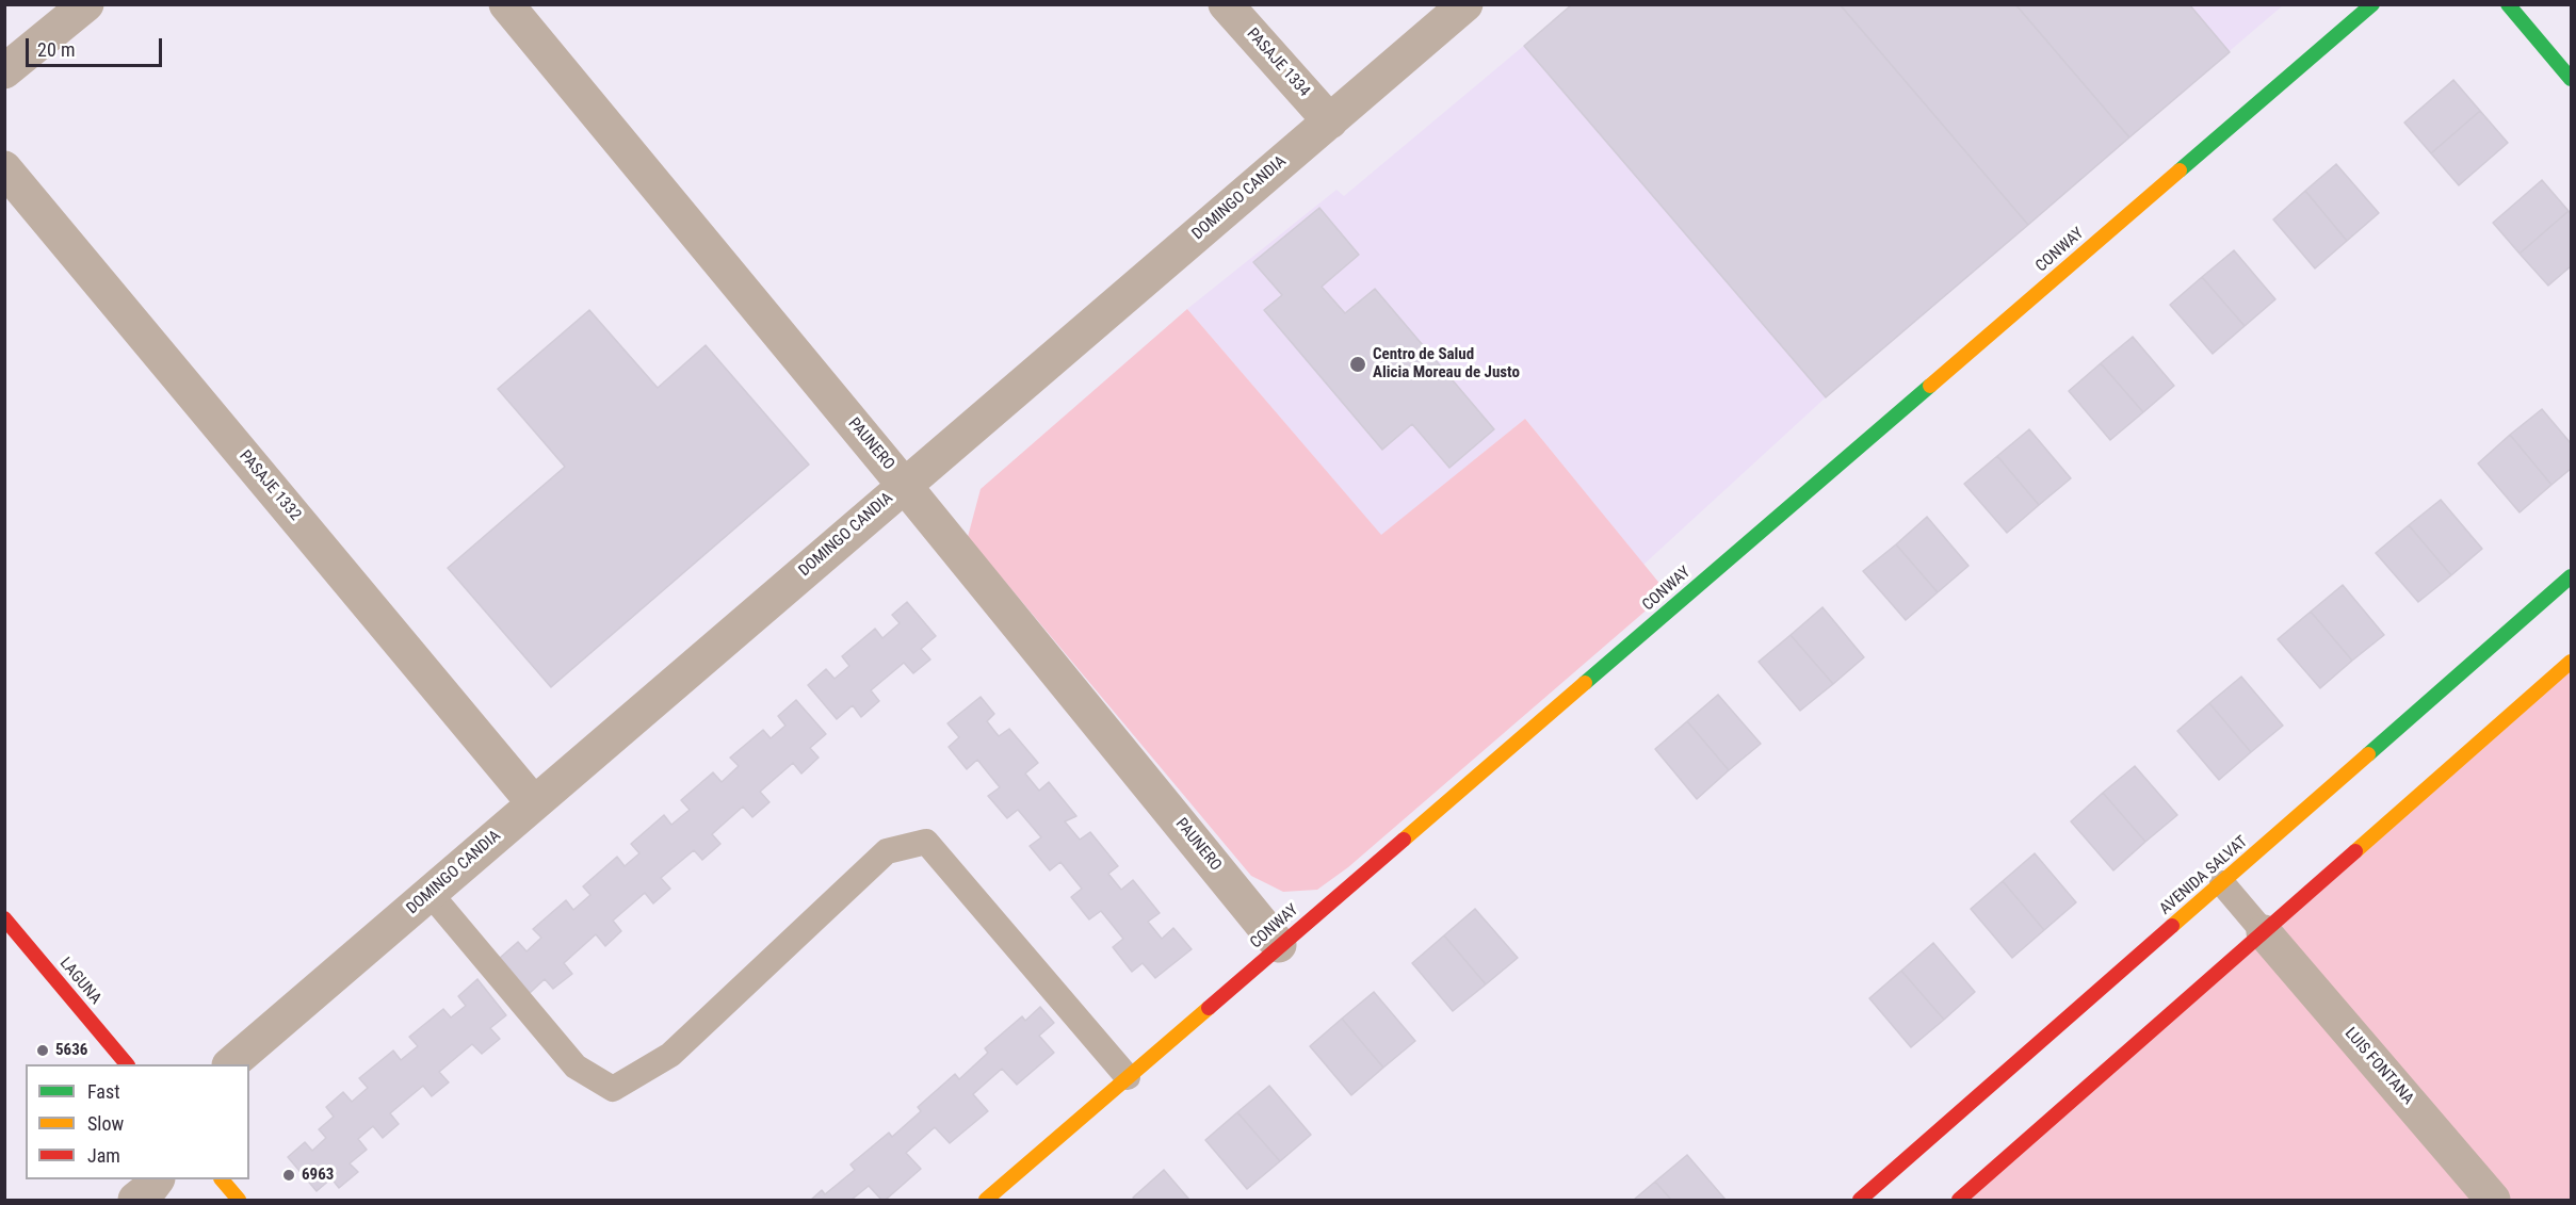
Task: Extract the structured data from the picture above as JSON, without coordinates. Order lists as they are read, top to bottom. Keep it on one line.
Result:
{"streets":{"street":["PASAJE 1334","DOMINGO CANDIA","CONWAY","PAUNERO","PASAJE 1332","AVENIDA SALVAT","LAGUNA","LUIS FONTANA"]},"crossings":[["PASAJE 1334","DOMINGO CANDIA"],["DOMINGO CANDIA","PAUNERO"],["DOMINGO CANDIA","PASAJE 1332"],["CONWAY","PAUNERO"]],"places":["Centro de Salud Alicia Moreau de Justo","5636","6963"],"legend":["Fast","Slow","Jam"],"scale_bar":"20 m"}
